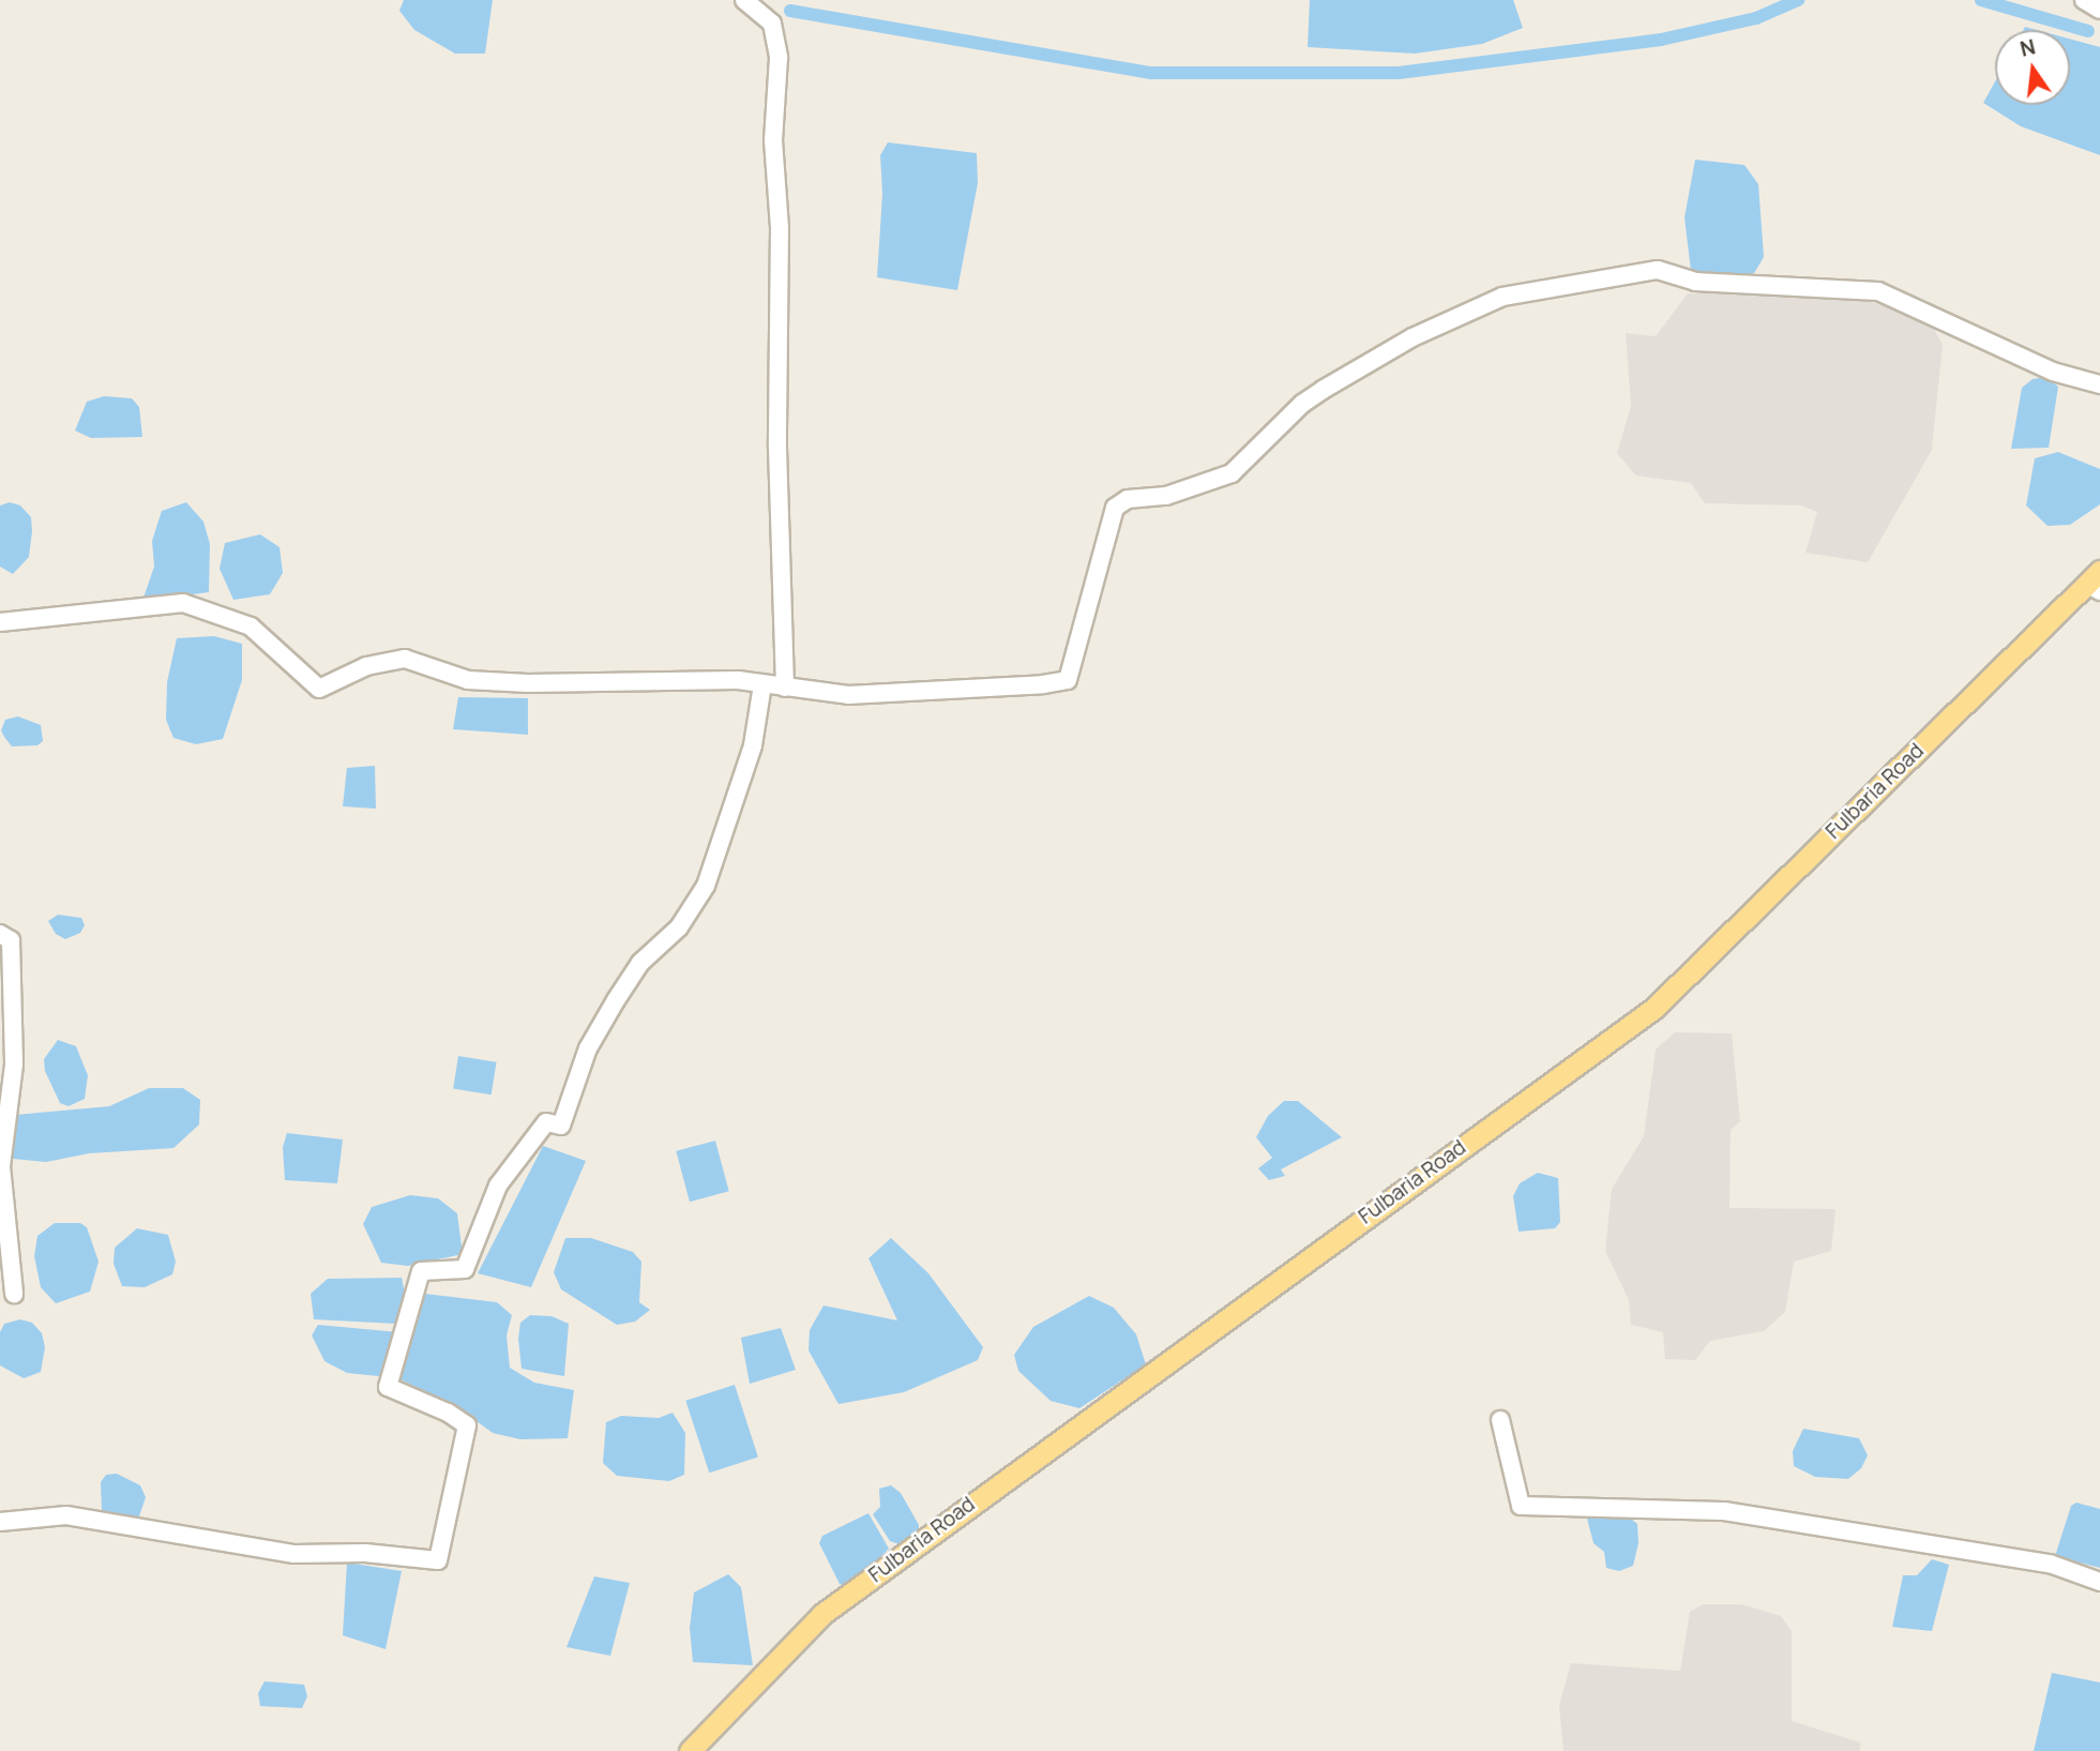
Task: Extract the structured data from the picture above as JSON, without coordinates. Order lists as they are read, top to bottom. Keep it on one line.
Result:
{"streets":{"main road":["Fulbaria Road"]},"north":"top"}
